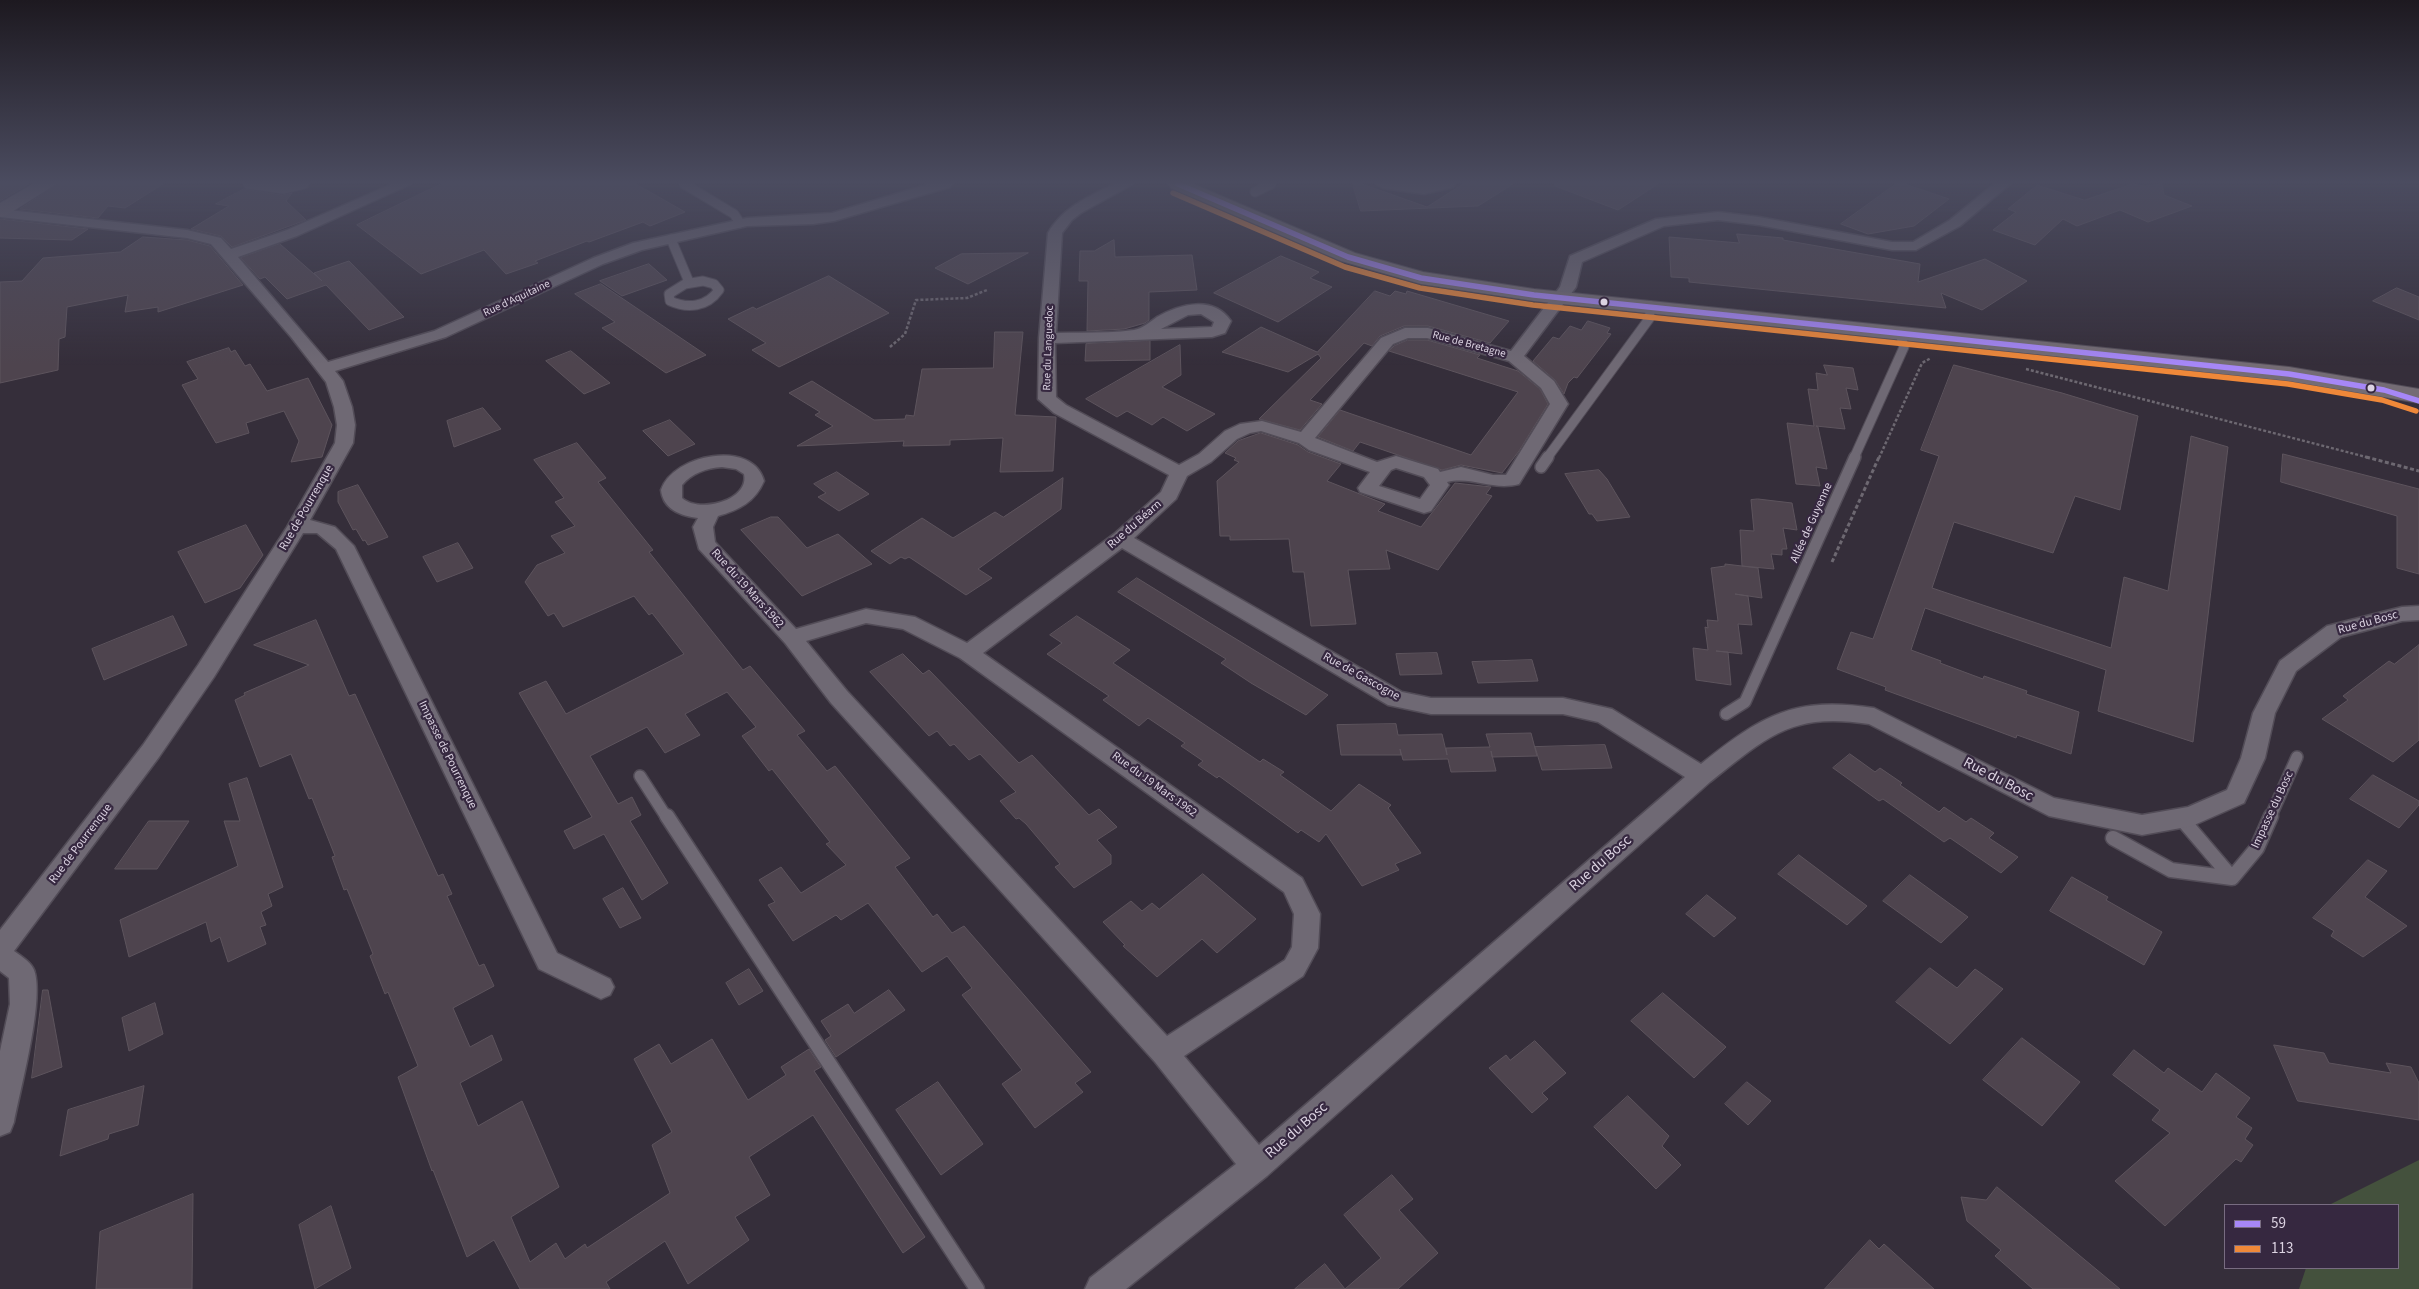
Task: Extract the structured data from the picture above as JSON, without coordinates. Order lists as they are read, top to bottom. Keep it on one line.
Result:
{"streets":{"street":["Rue d'Aquitaine","Rue de Bretagne","Rue du Languedoc","Rue de Pourrenque","Rue du Béarn","Rue du 19 Mars 1962","Rue du Bosc","Rue de Gascogne","Impasse de Pourrenque"],"lane":["Allée de Guyenne","Impasse du Bosc"]},"crossings":[["Rue d'Aquitaine","Rue de Pourrenque"],["Rue du Languedoc","Rue du Béarn"],["Rue de Pourrenque","Impasse de Pourrenque"],["Rue du Béarn","Rue du 19 Mars 1962"],["Rue du Béarn","Rue de Gascogne"],["Rue du 19 Mars 1962","Rue du Bosc"],["Rue du Bosc","Rue de Gascogne"]],"lines":["transit line 59","transit line 113"],"legend":["59","113"]}
